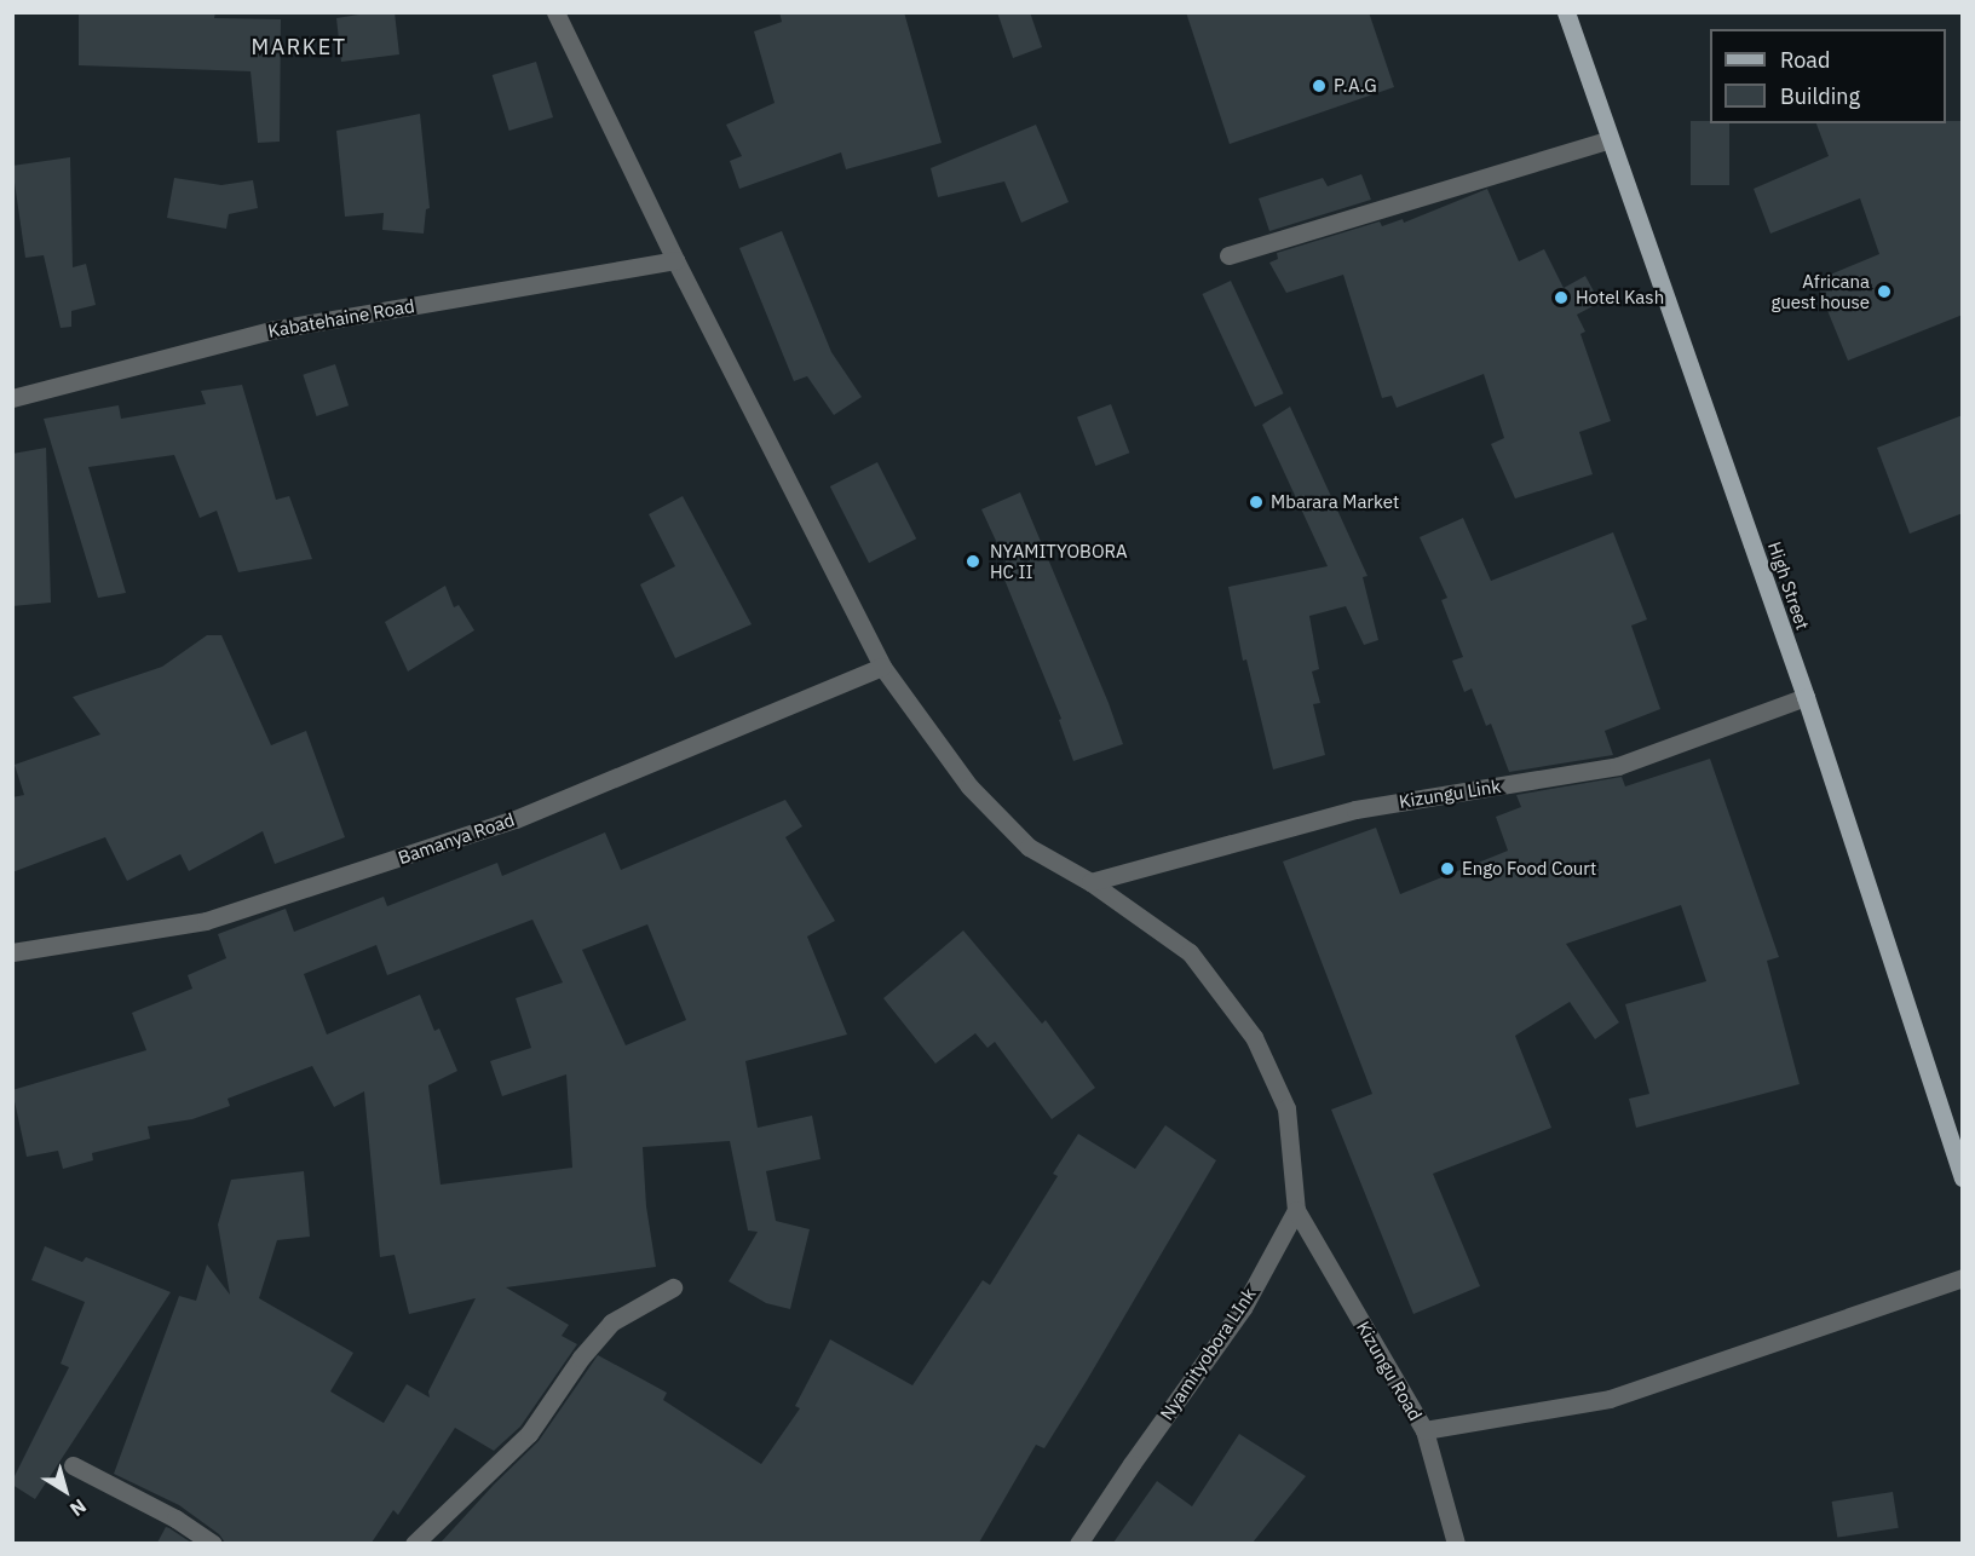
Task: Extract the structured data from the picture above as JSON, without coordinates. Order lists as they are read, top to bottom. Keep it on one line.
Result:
{"streets":{"main road":["High Street"],"street":["Kabatehaine Road","Kizungu Link","Bamanya Road","Nyamityobora LInk","Kizungu Road"]},"crossings":[["High Street","Kizungu Link"],["Nyamityobora LInk","Kizungu Road"]],"districts":["MARKET"],"places":["P.A.G","Africana guest house","Hotel Kash","Mbarara Market","NYAMITYOBORA HC II","Engo Food Court"],"legend":["Road","Building"],"north":"bottom right"}
